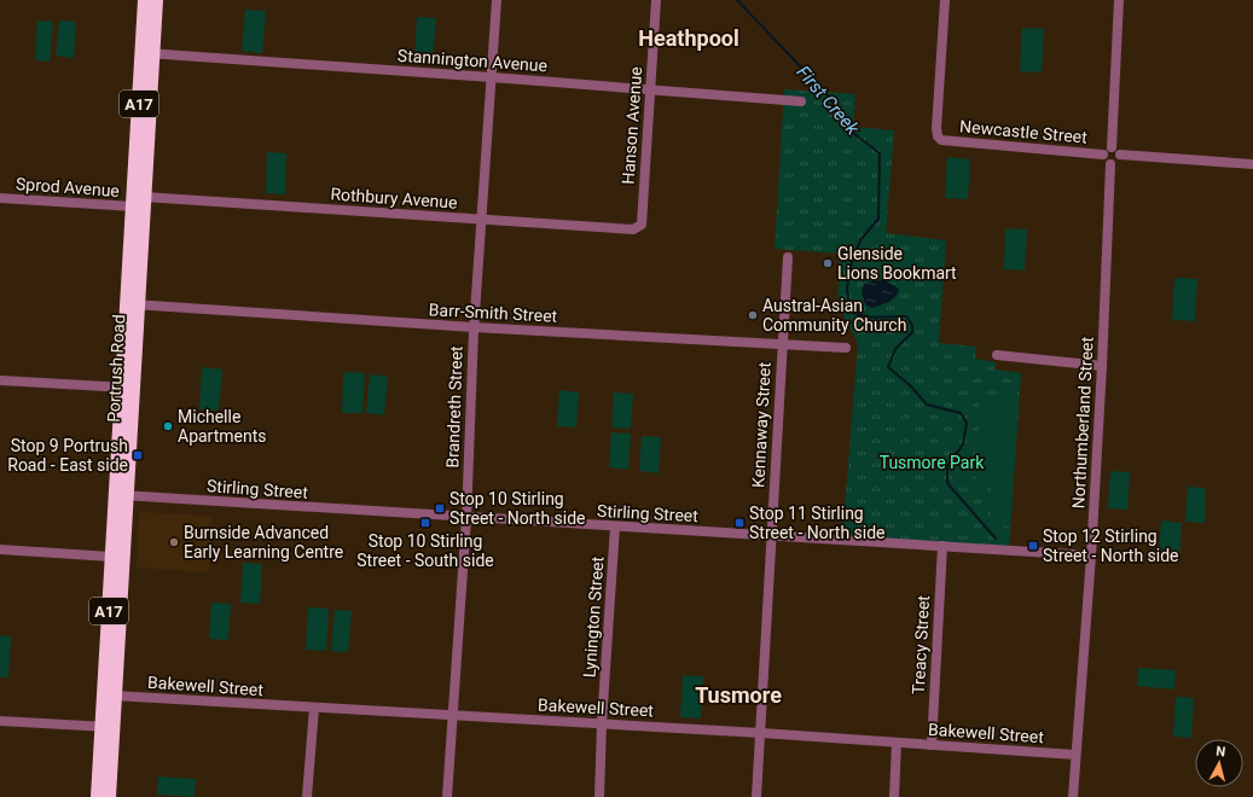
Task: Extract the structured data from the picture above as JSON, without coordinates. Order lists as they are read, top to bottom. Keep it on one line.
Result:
{"streets":{"highway":["A17","Portrush Road"],"street":["Stannington Avenue","Hanson Avenue","Newcastle Street","Sprod Avenue","Rothbury Avenue","Barr-Smith Street","Brandreth Street","Northumberland Street","Kennaway Street","Stirling Street","Lynington Street","Treacy Street","Bakewell Street"]},"crossings":[["Stannington Avenue","Hanson Avenue"],["Stannington Avenue","Portrush Road"],["Stannington Avenue","Brandreth Street"],["Hanson Avenue","Rothbury Avenue"],["Newcastle Street","Northumberland Street"],["Sprod Avenue","Portrush Road"],["Rothbury Avenue","Portrush Road"],["Rothbury Avenue","Brandreth Street"],["Barr-Smith Street","Portrush Road"],["Barr-Smith Street","Brandreth Street"],["Barr-Smith Street","Kennaway Street"],["Portrush Road","Stirling Street"],["Portrush Road","Bakewell Street"],["Brandreth Street","Stirling Street"],["Brandreth Street","Bakewell Street"],["Northumberland Street","Stirling Street"],["Northumberland Street","Bakewell Street"],["Kennaway Street","Stirling Street"],["Kennaway Street","Bakewell Street"],["Stirling Street","Lynington Street"],["Stirling Street","Treacy Street"],["Lynington Street","Bakewell Street"],["Treacy Street","Bakewell Street"]],"districts":["Heathpool","Tusmore"],"water":["First Creek"],"parks":["Tusmore Park"],"places":{"other":["Glenside Lions Bookmart","Austral-Asian Community Church","Michelle Apartments","Burnside Advanced Early Learning Centre"],"transit":["Stop 9 Portrush Road - East side","Stop 10 Stirling Street - North side","Stop 10 Stirling Street - South side","Stop 11 Stirling Street - North side","Stop 12 Stirling Street - North side"]},"north":"top"}
